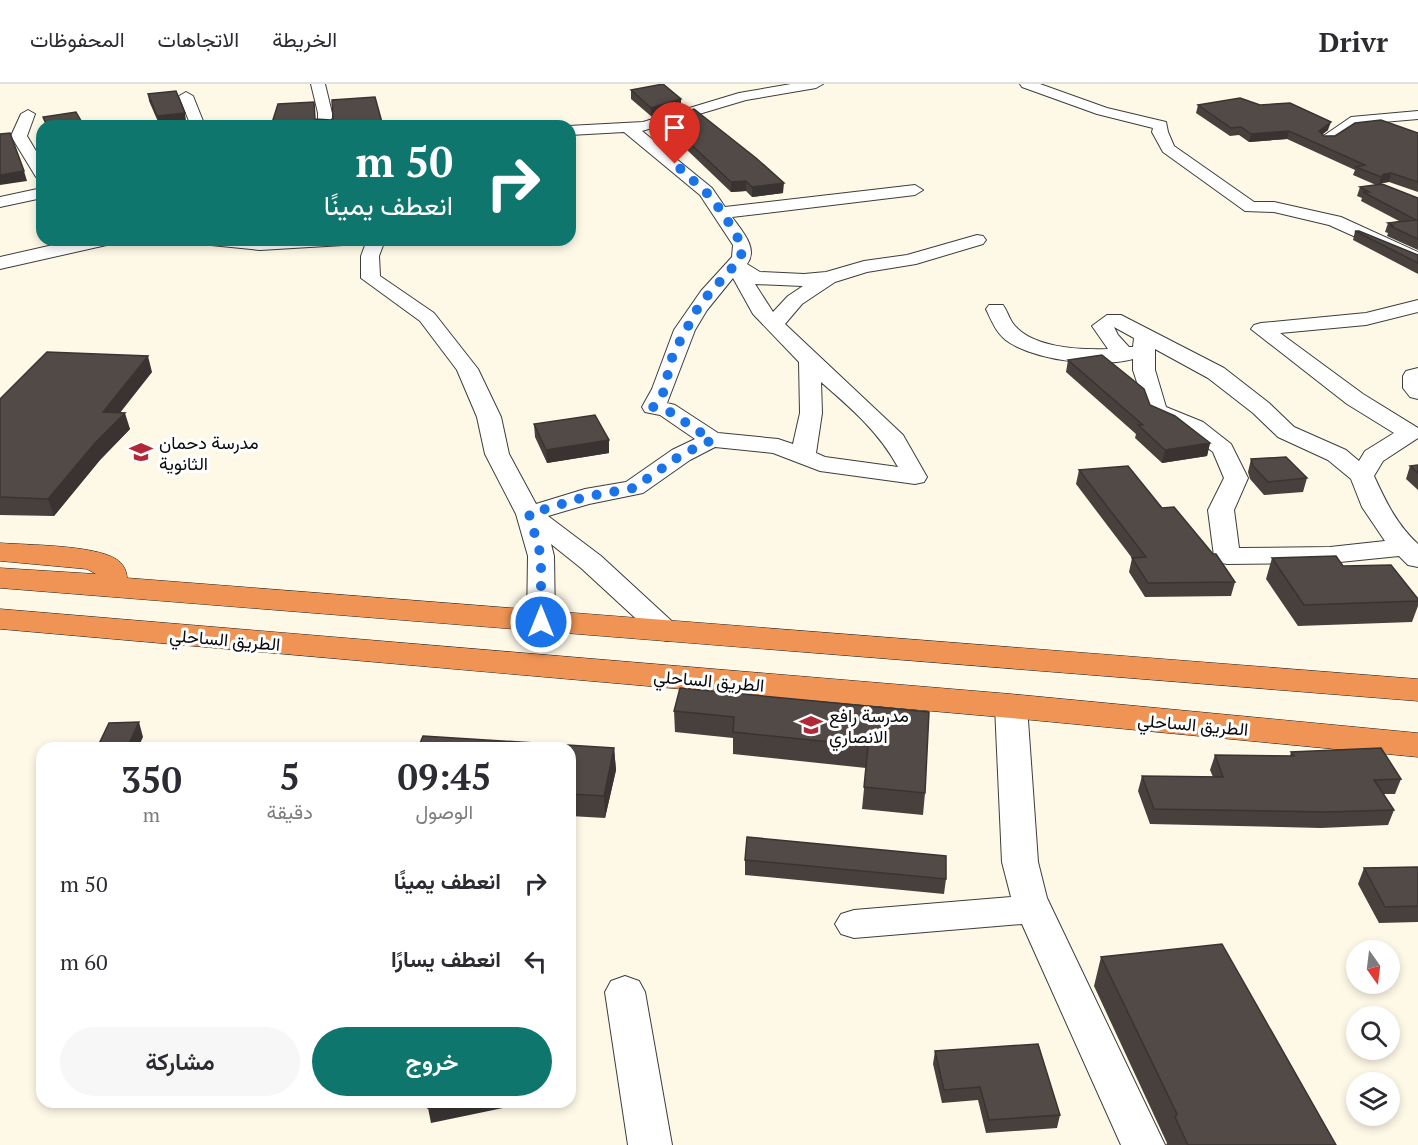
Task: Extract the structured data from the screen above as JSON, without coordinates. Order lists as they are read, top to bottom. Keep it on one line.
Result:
{"streets":{"highway":["الطريق الساحلي"]},"places":{"school or university":["مدرسة دحمان الثانوية","مدرسة رافع الانصاري"]},"north":"bottom","page":{"header":"Drivr","nav":["الخريطة","الاتجاهات","المحفوظات"],"turn":["50 m","انعطف يمينًا"],"eta":["09:45","الوصول","5","دقيقة","350","m"],"list":[{"name":"انعطف يمينًا","value":"50 m"},{"name":"انعطف يسارًا","value":"60 m"}],"buttons":["خروج","مشاركة"]}}
